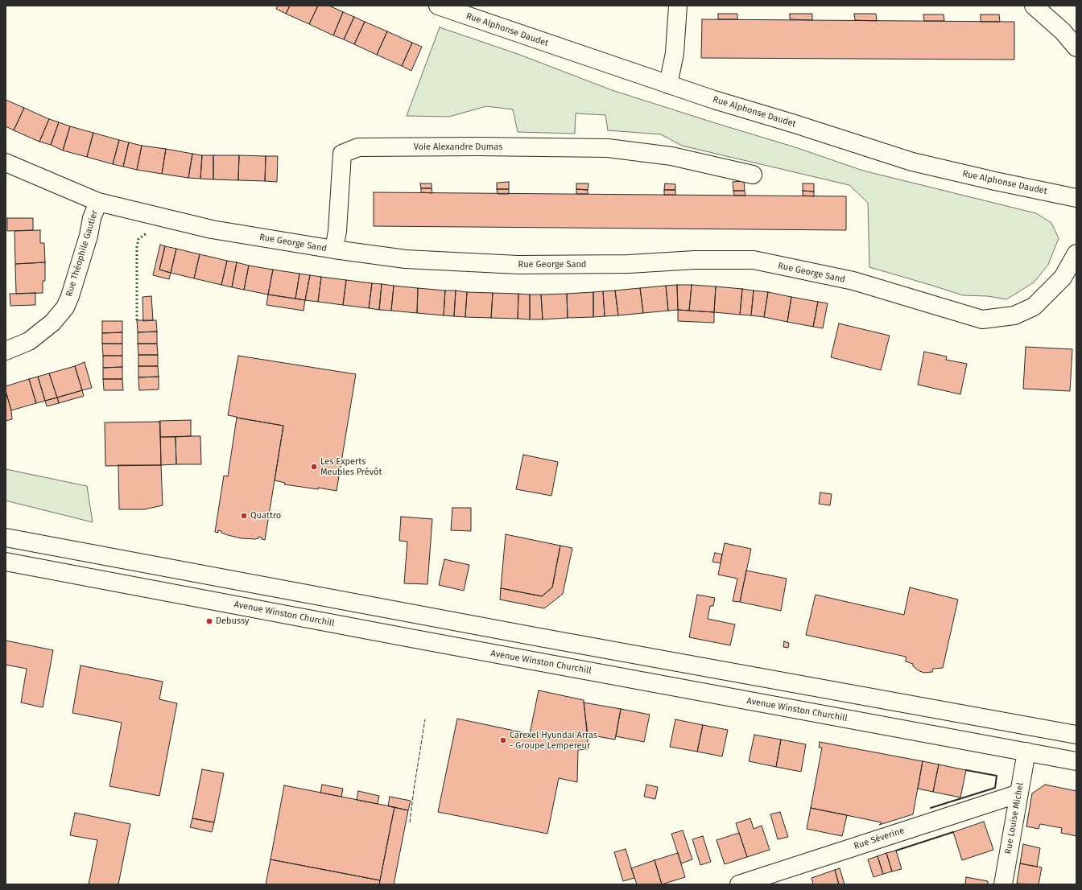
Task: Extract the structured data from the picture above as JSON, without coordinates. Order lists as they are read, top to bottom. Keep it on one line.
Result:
{"streets":{"street":["Rue Alphonse Daudet","Voie Alexandre Dumas","Rue George Sand","Rue Théophile Gautier","Avenue Winston Churchill","Rue Louise Michel","Rue Séverine"]},"crossings":[["Voie Alexandre Dumas","Rue George Sand"],["Rue George Sand","Rue Théophile Gautier"],["Avenue Winston Churchill","Rue Louise Michel"],["Rue Louise Michel","Rue Séverine"]],"places":["Les Experts Meubles Prévôt","Quattro","Debussy","Carexel Hyundai Arras - Groupe Lempereur"]}
